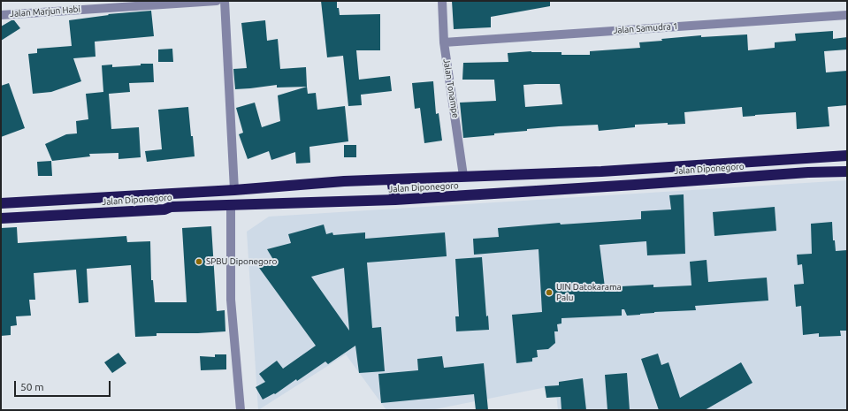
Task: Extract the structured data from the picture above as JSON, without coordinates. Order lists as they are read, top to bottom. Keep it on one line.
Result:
{"streets":{"highway":["Jalan Diponegoro"],"street":["Jalan Marjun Habi","Jalan Samudra 1","Jalan Tonampe"]},"crossings":[["Jalan Samudra 1","Jalan Tonampe"],["Jalan Tonampe","Jalan Diponegoro"]],"places":["SPBU Diponegoro","UIN Datokarama Palu"],"scale_bar":"50 m"}
